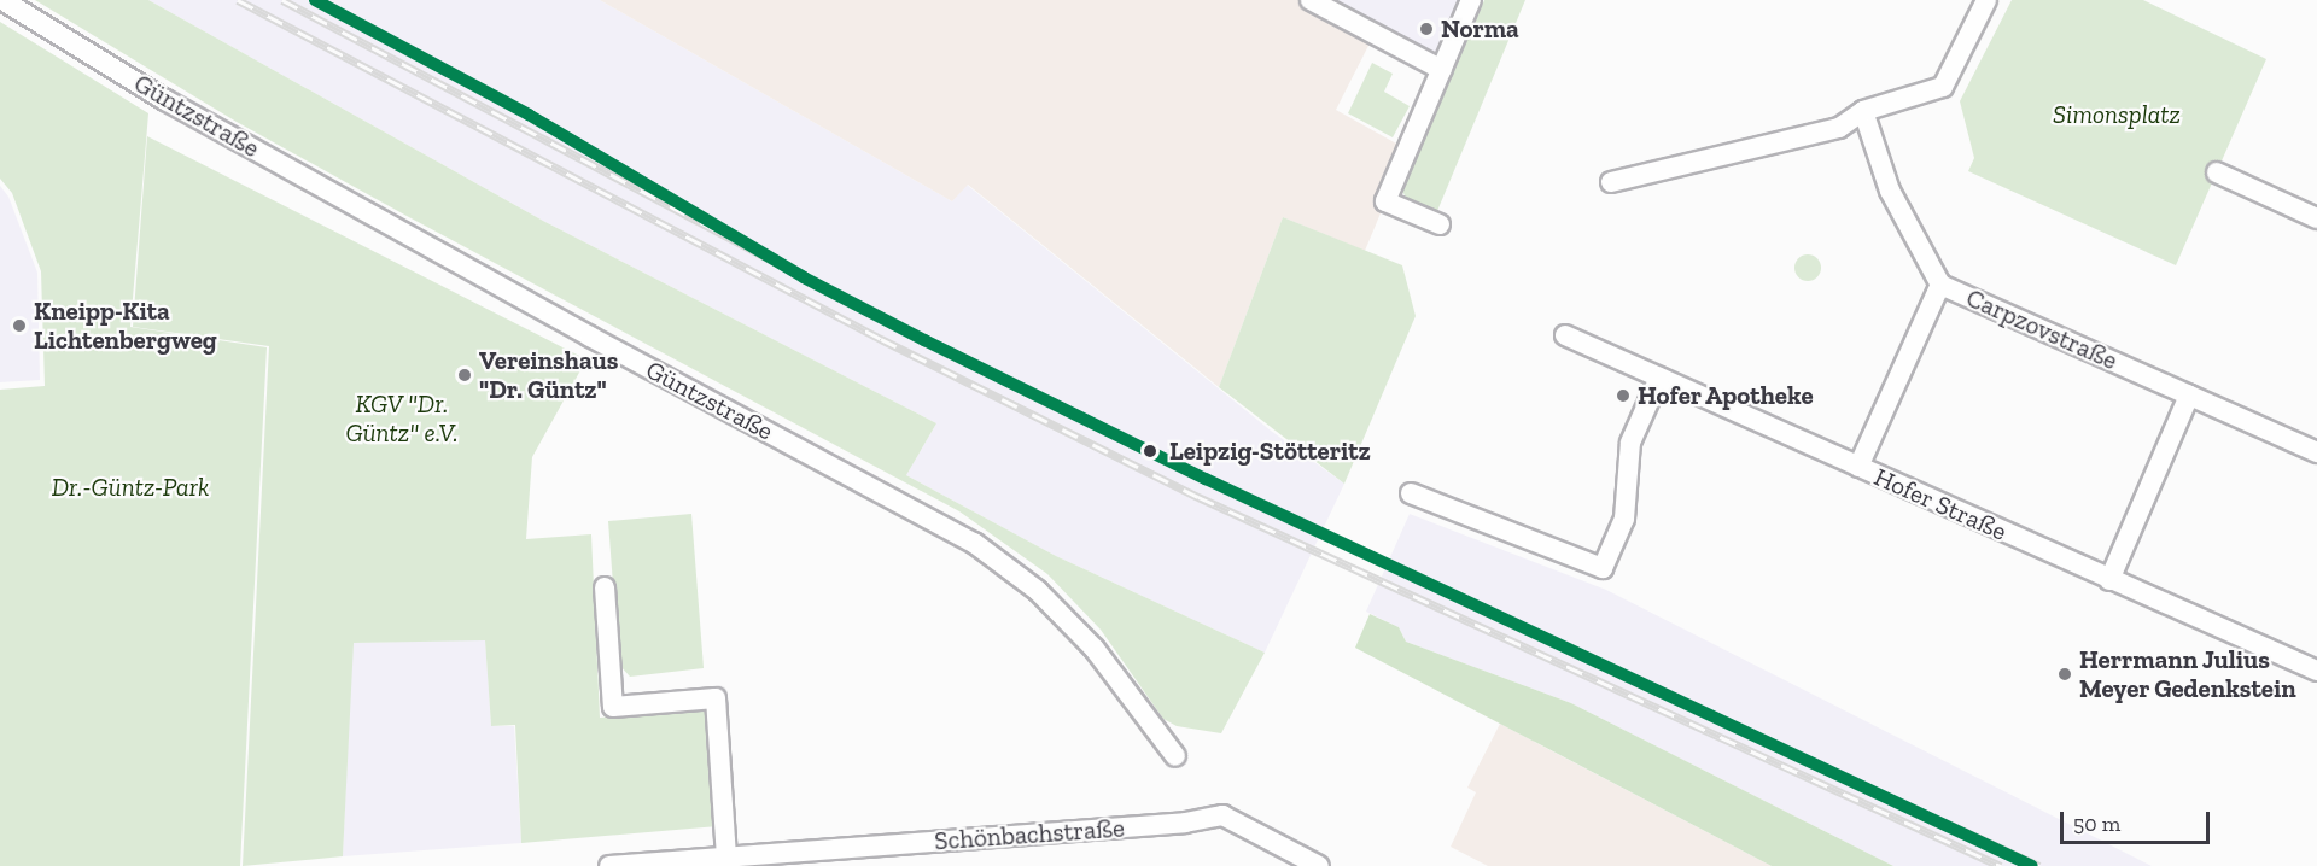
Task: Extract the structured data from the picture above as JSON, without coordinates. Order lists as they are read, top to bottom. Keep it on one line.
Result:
{"streets":{"street":["Güntzstraße","Carpzovstraße","Hofer Straße","Schönbachstraße"]},"parks":["Simonsplatz","KGV \"Dr. Güntz\" e.V.","Dr.-Güntz-Park"],"places":["Norma","Kneipp-Kita Lichtenbergweg","Vereinshaus \"Dr. Güntz\"","Hofer Apotheke","Leipzig-Stötteritz","Herrmann Julius Meyer Gedenkstein"],"scale_bar":"50 m"}
